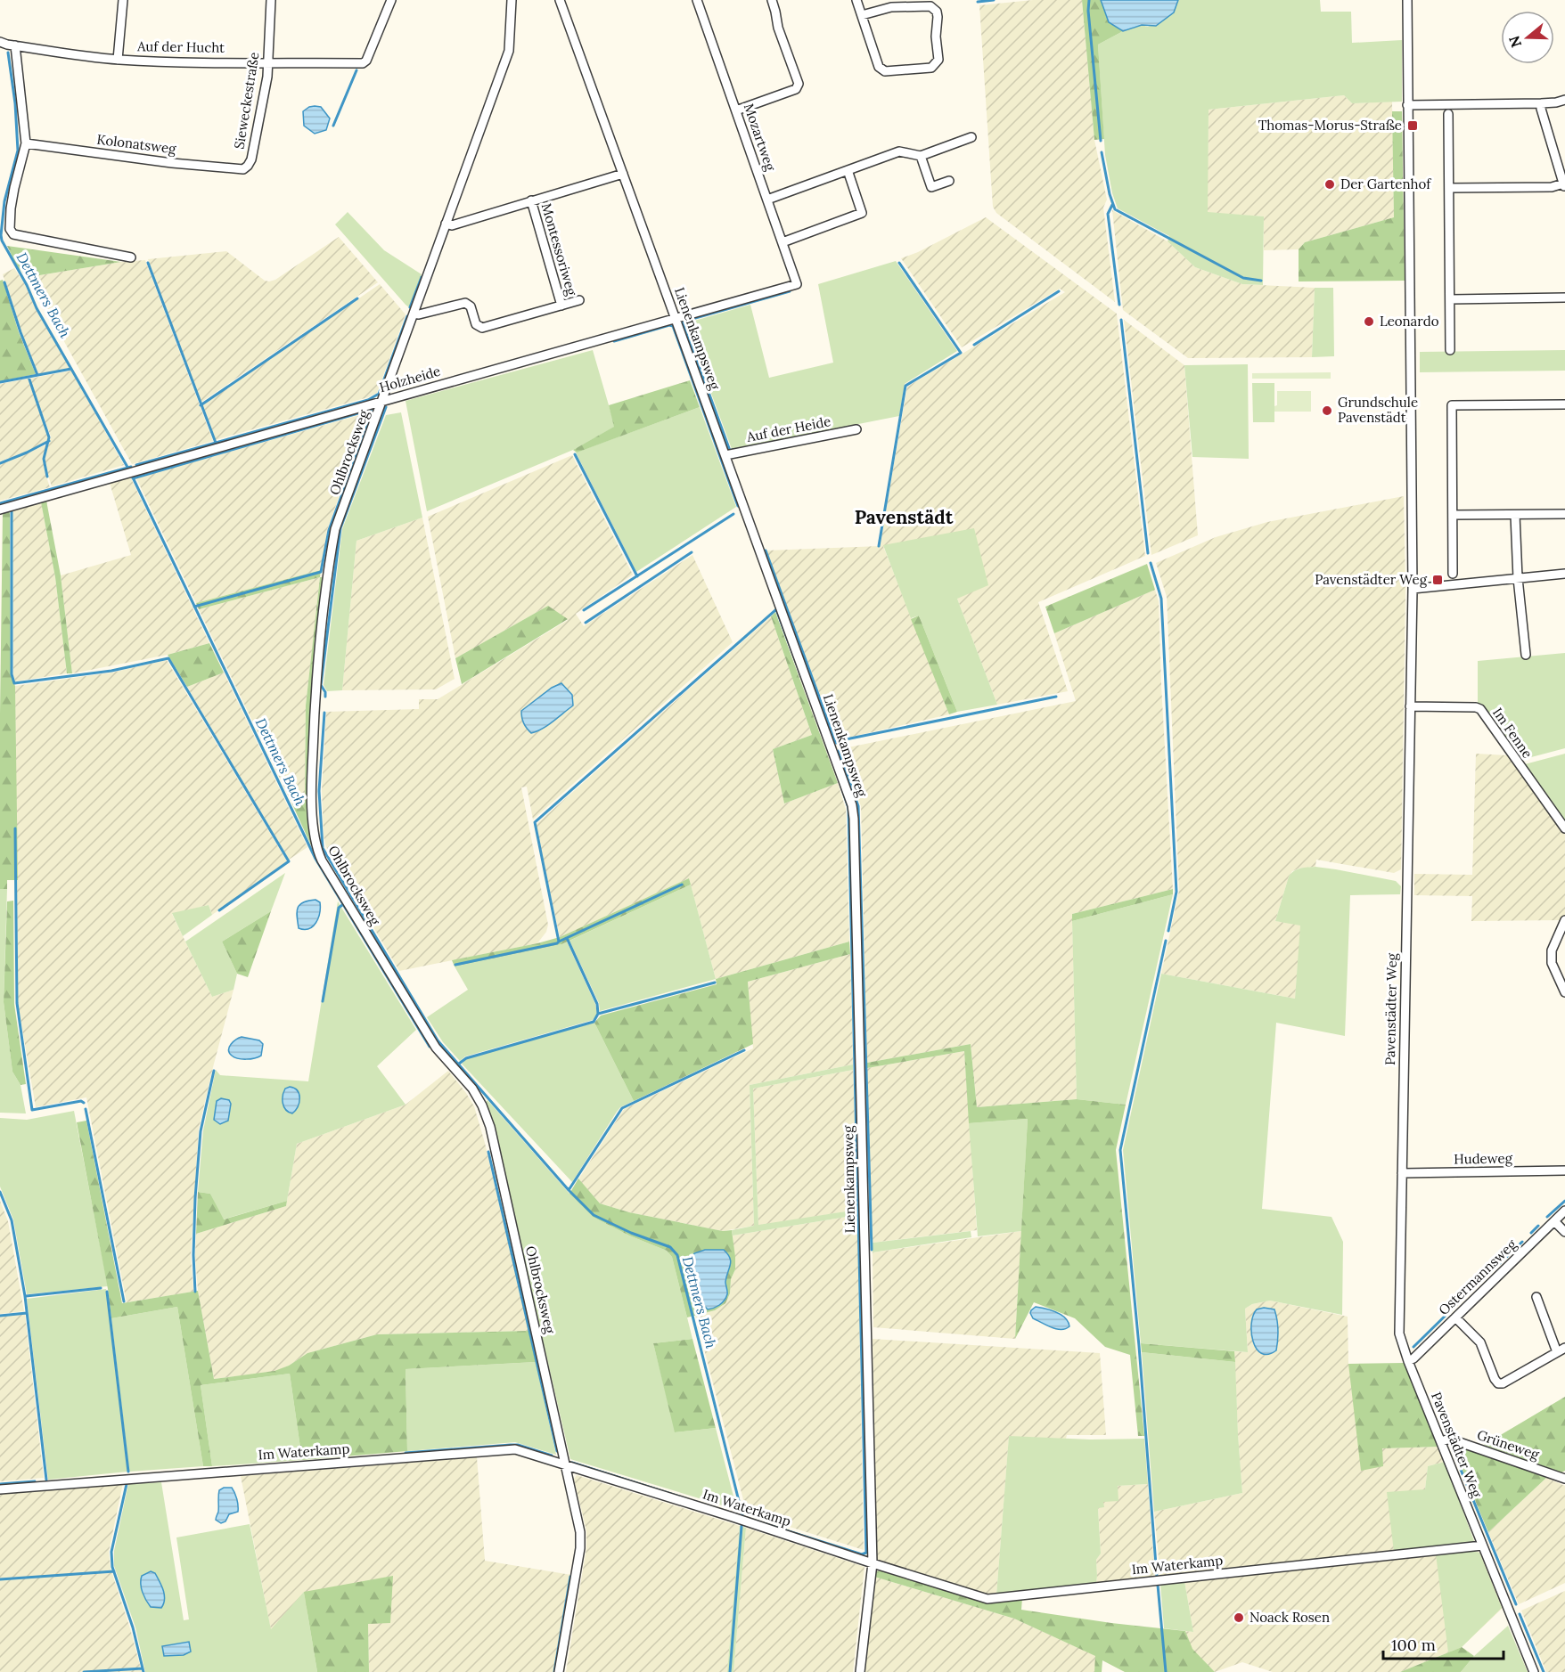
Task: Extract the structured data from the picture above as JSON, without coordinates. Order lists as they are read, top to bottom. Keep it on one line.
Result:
{"streets":{"street":["Auf der Hucht","Sieweckestraße","Mozartweg","Kolonatsweg","Montessoriweg","Lienenkampsweg","Holzheide","Auf der Heide","Ohlbrocksweg","Im Fenne","Pavenstädter Weg","Hudeweg","Ostermannsweg","Grüneweg","Im Waterkamp"]},"crossings":[["Auf der Hucht","Sieweckestraße"],["Sieweckestraße","Kolonatsweg"],["Mozartweg","Holzheide"],["Montessoriweg","Lienenkampsweg"],["Montessoriweg","Ohlbrocksweg"],["Lienenkampsweg","Holzheide"],["Lienenkampsweg","Auf der Heide"],["Lienenkampsweg","Im Waterkamp"],["Holzheide","Ohlbrocksweg"],["Ohlbrocksweg","Im Waterkamp"],["Im Fenne","Pavenstädter Weg"],["Pavenstädter Weg","Hudeweg"],["Pavenstädter Weg","Ostermannsweg"],["Pavenstädter Weg","Grüneweg"],["Pavenstädter Weg","Im Waterkamp"]],"districts":["Pavenstädt"],"water":["Dettmers Bach"],"places":{"transit":["Thomas-Morus-Straße","Pavenstädter Weg"],"other":["Der Gartenhof","Leonardo","Grundschule Pavenstädt","Noack Rosen"]},"scale_bar":"100 m","north":"left"}
